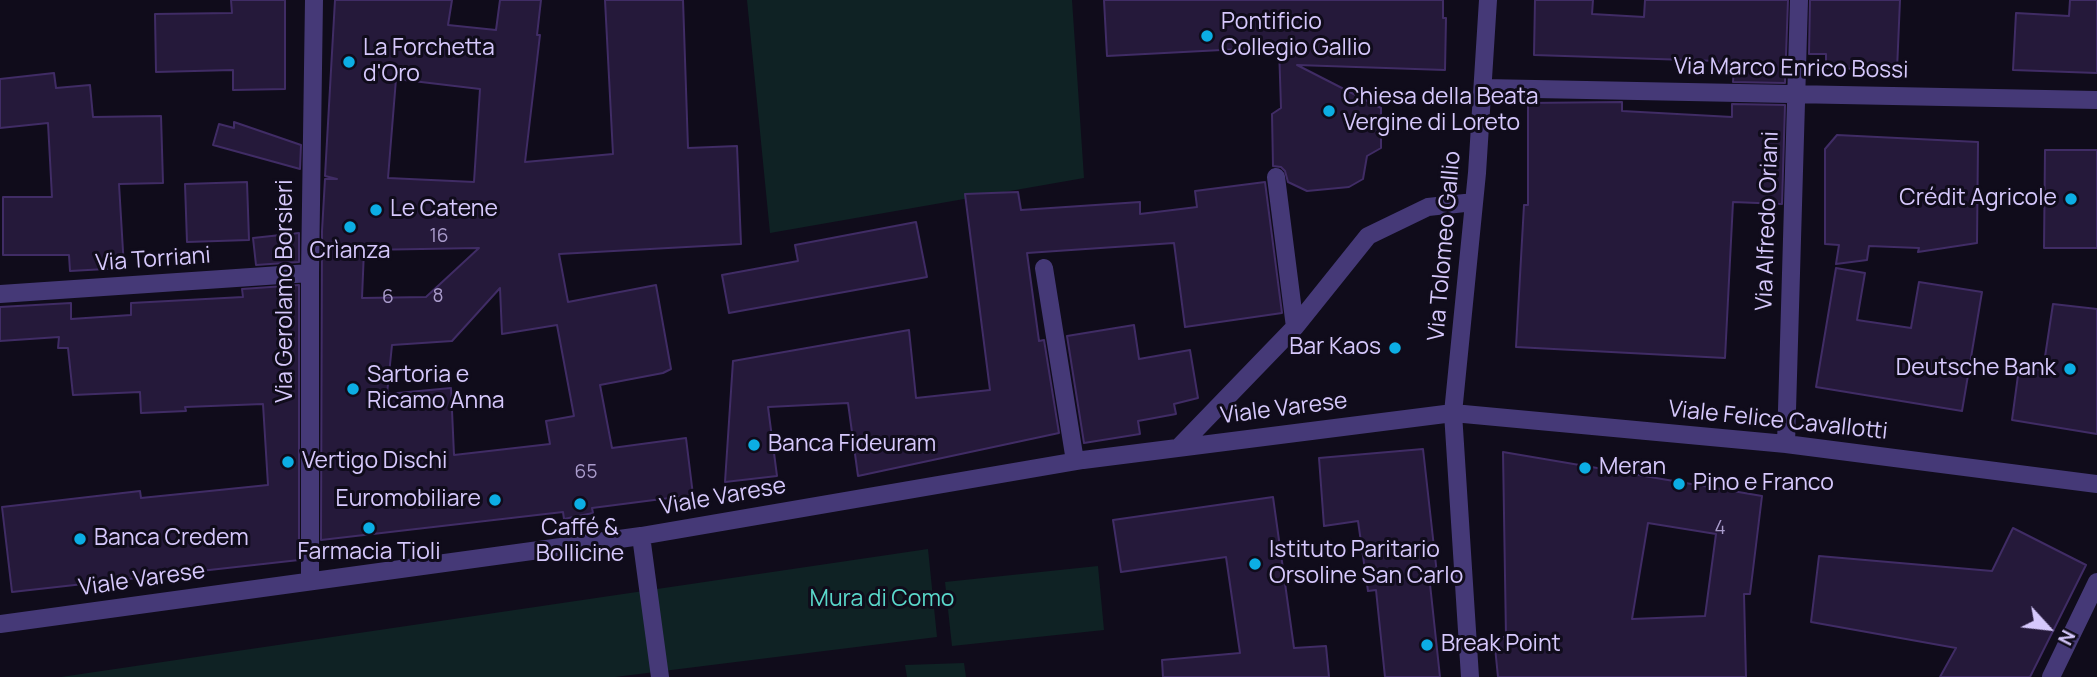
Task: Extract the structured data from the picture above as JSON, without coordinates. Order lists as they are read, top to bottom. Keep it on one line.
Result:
{"streets":{"street":["Via Marco Enrico Bossi","Via Alfredo Oriani","Via Tolomeo Gallio","Via Torriani","Via Gerolamo Borsieri","Viale Varese","Viale Felice Cavallotti"]},"crossings":[["Via Marco Enrico Bossi","Via Alfredo Oriani"],["Via Marco Enrico Bossi","Via Tolomeo Gallio"],["Via Alfredo Oriani","Viale Felice Cavallotti"],["Via Tolomeo Gallio","Viale Varese"],["Via Tolomeo Gallio","Viale Felice Cavallotti"],["Via Torriani","Via Gerolamo Borsieri"],["Via Gerolamo Borsieri","Viale Varese"],["Viale Varese","Viale Felice Cavallotti"]],"parks":["Mura di Como"],"places":["Pontificio Collegio Gallio","La Forchetta d'Oro","Chiesa della Beata Vergine di Loreto","Crédit Agricole","Le Catene","Crìanza","Bar Kaos","Deutsche Bank","Sartoria e Ricamo Anna","Banca Fideuram","Vertigo Dischi","Meran","Pino e Franco","Euromobiliare","Caffé & Bollicine","Farmacia Tioli","Banca Credem","Istituto Paritario Orsoline San Carlo","Break Point"],"house_numbers":["16","8","6","65","4"],"north":"bottom right"}
